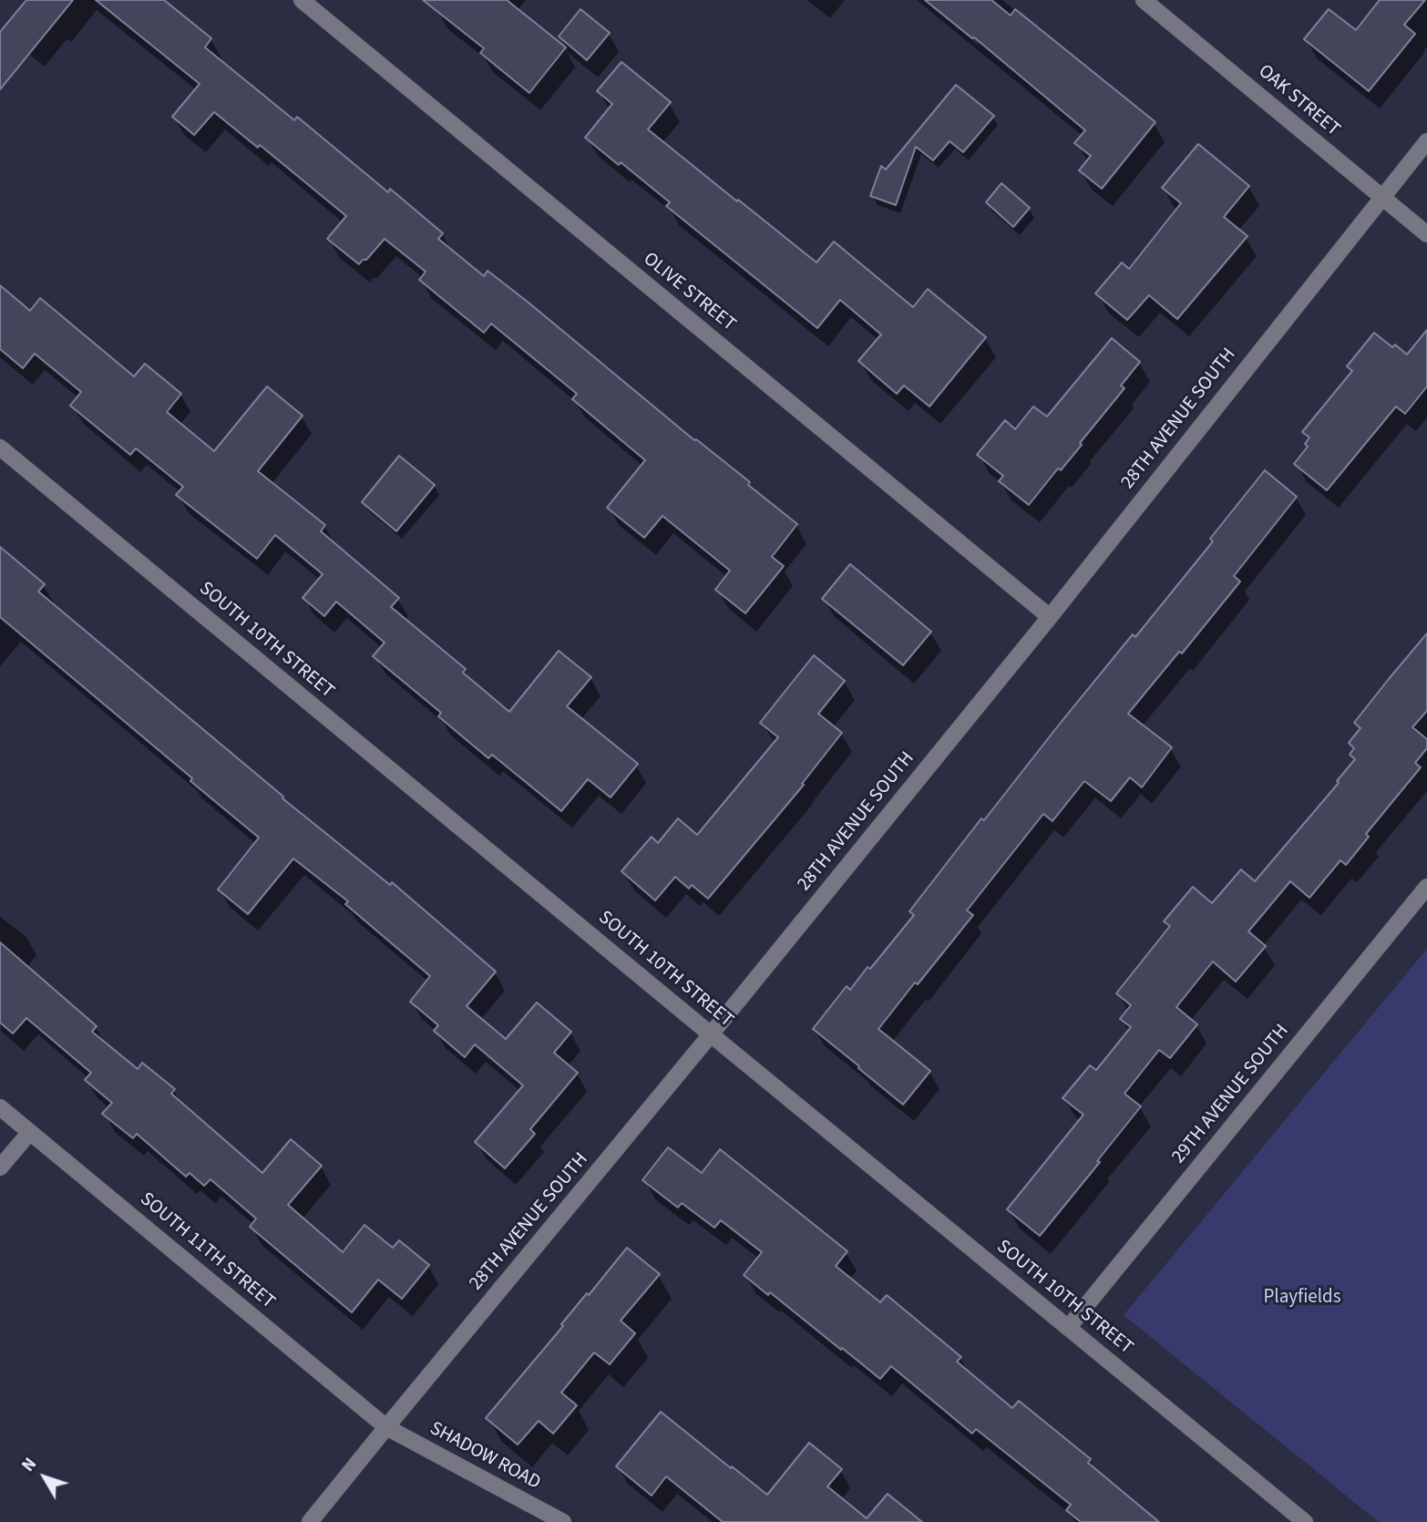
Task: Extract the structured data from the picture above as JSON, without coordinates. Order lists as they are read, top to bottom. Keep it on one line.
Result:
{"streets":{"street":["OAK STREET","OLIVE STREET","28TH AVENUE SOUTH","SOUTH 10TH STREET","29TH AVENUE SOUTH","SOUTH 11TH STREET","SHADOW ROAD"]},"crossings":[["OAK STREET","28TH AVENUE SOUTH"],["OLIVE STREET","28TH AVENUE SOUTH"],["28TH AVENUE SOUTH","SOUTH 10TH STREET"],["28TH AVENUE SOUTH","SOUTH 11TH STREET"],["28TH AVENUE SOUTH","SHADOW ROAD"],["SOUTH 10TH STREET","29TH AVENUE SOUTH"],["SOUTH 11TH STREET","SHADOW ROAD"]],"parks":["Playfields"],"north":"top left"}
